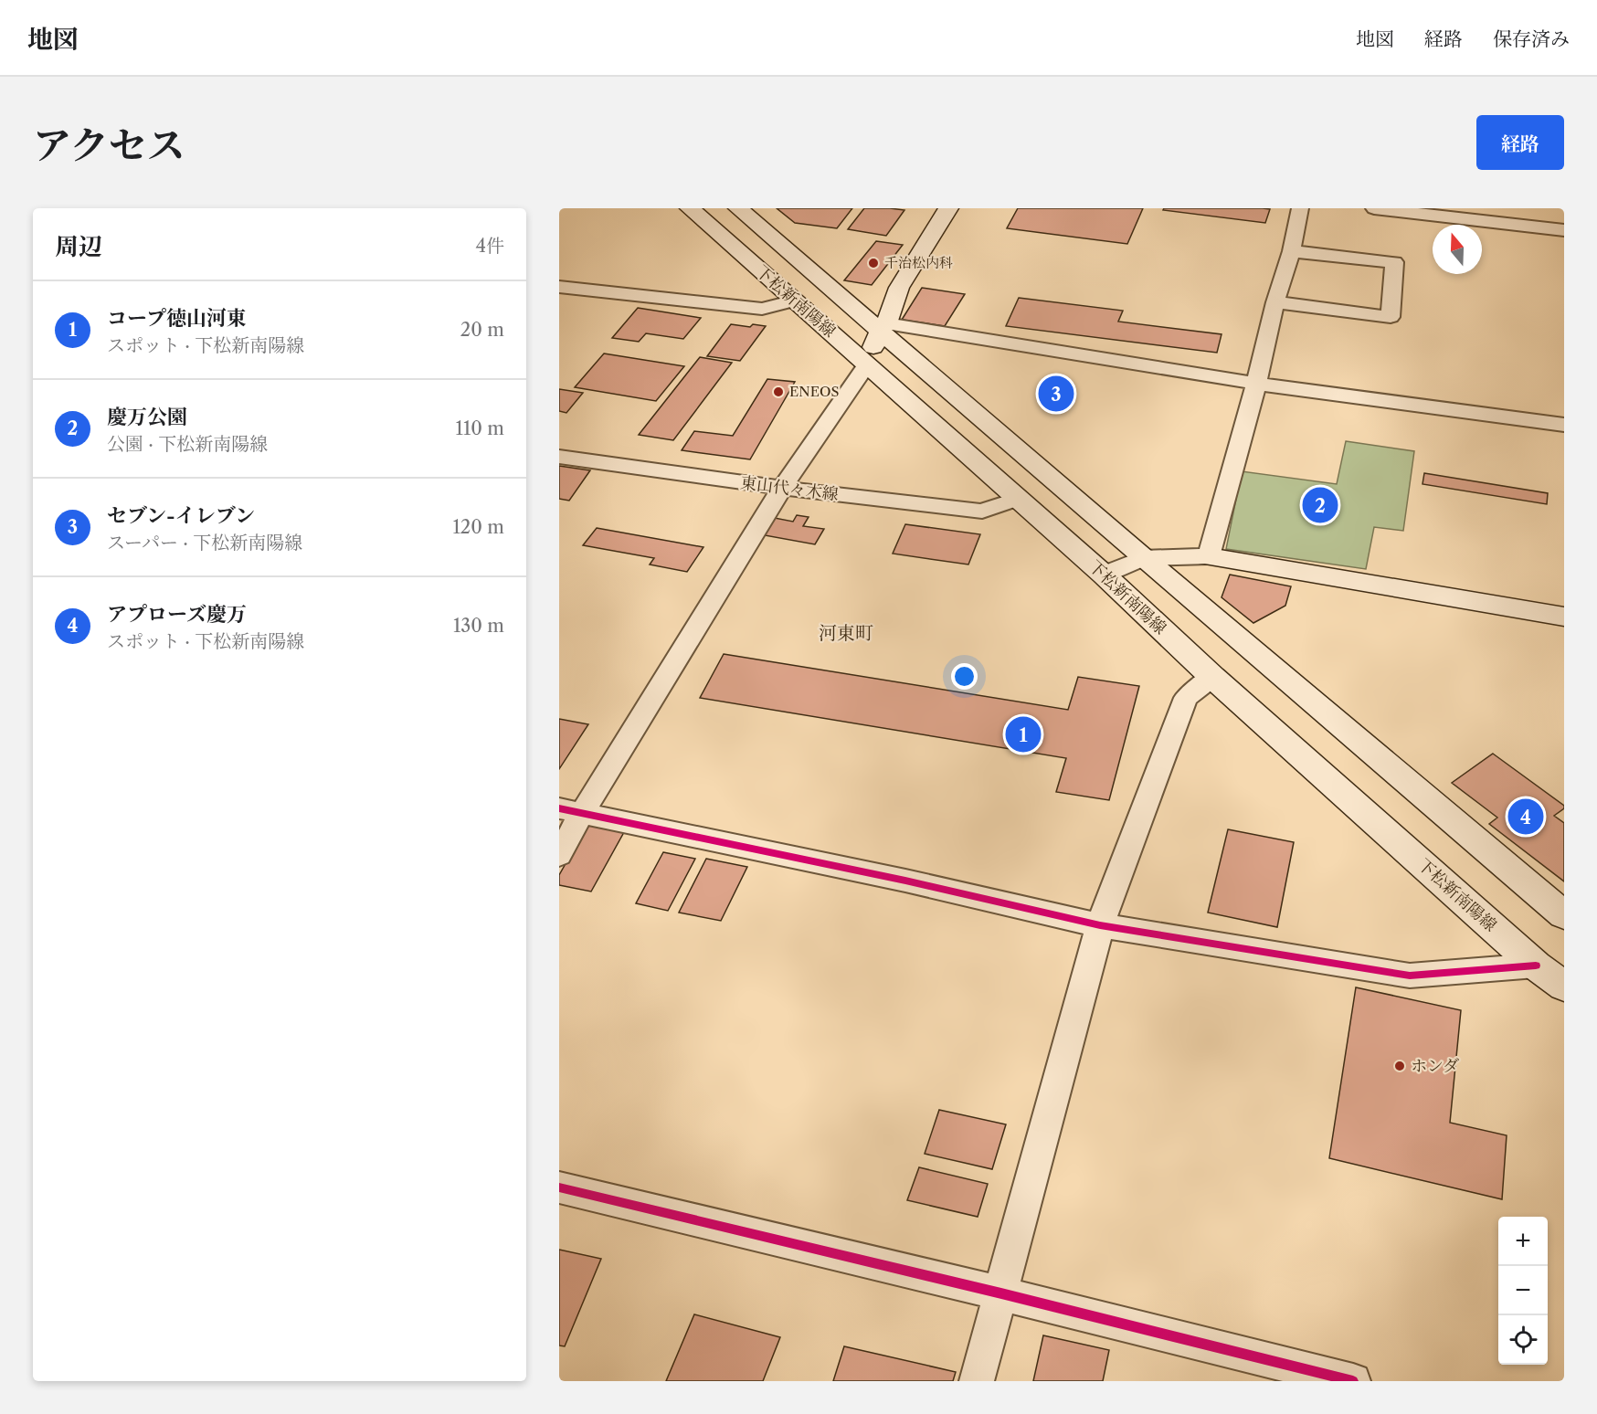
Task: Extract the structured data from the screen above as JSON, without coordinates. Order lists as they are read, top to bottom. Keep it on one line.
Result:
{"streets":{"main road":["下松新南陽線"],"street":["東山代々木線"]},"crossings":[["下松新南陽線","東山代々木線"]],"districts":["河東町"],"places":["千治松内科","ENEOS","ホンダ"],"north":"top","page":{"header":"地図","nav":["地図","経路","保存済み"],"title":"アクセス","buttons":"経路","heading":["周辺","4件"],"list":[{"mark":"1","name":"コープ徳山河東","note":"スポット · 下松新南陽線","value":"20 m"},{"mark":"2","name":"慶万公園","note":"公園 · 下松新南陽線","value":"110 m"},{"mark":"3","name":"セブン-イレブン","note":"スーパー · 下松新南陽線","value":"120 m"},{"mark":"4","name":"アプローズ慶万","note":"スポット · 下松新南陽線","value":"130 m"}],"pins":["3","2","1","4"],"map_buttons":["+","−"]}}
